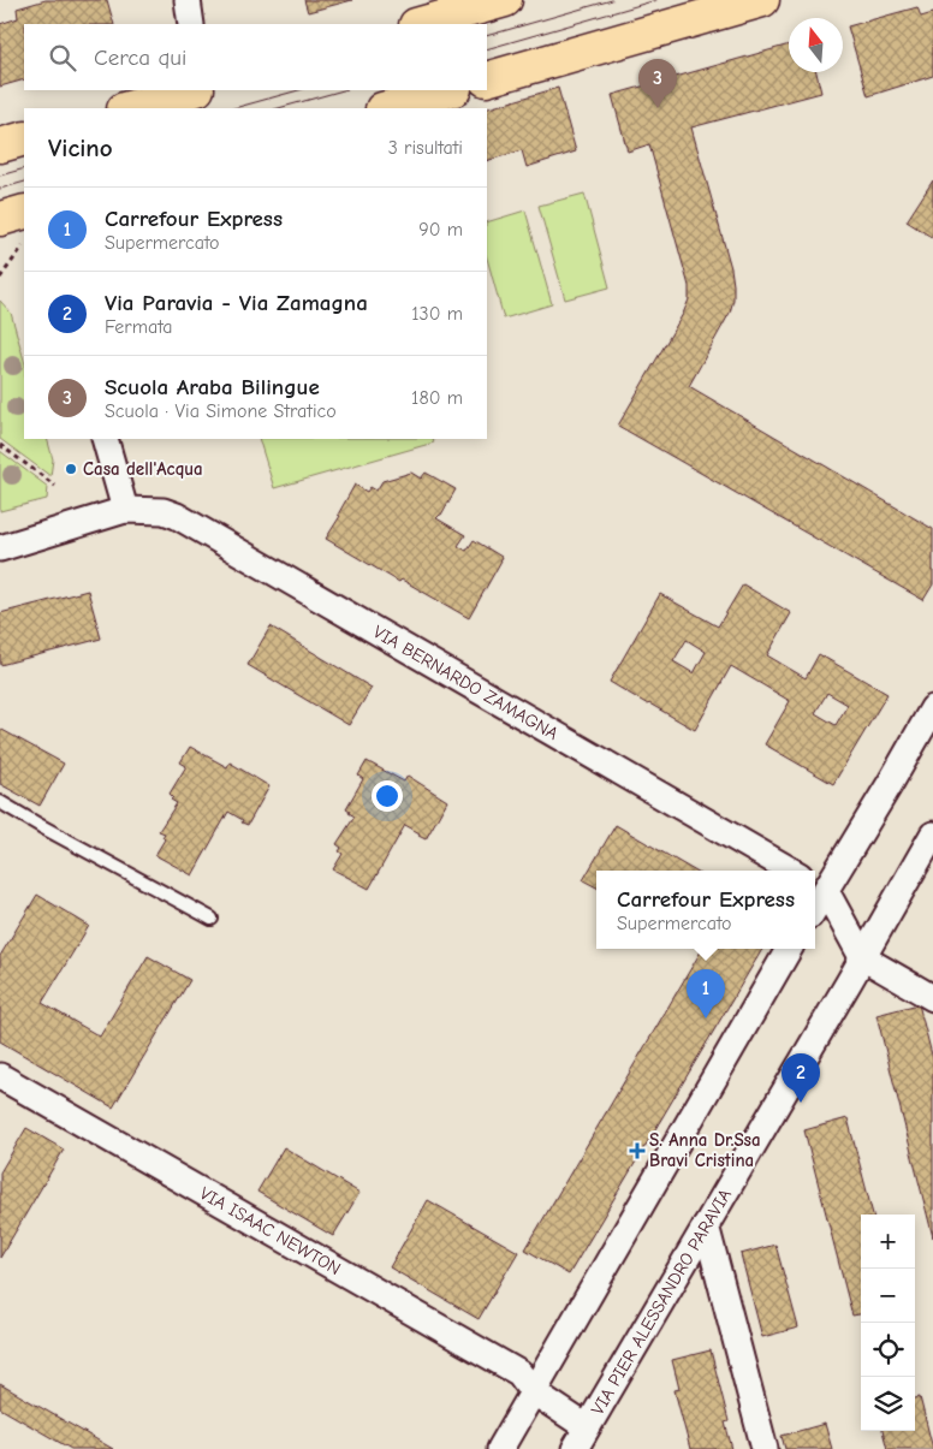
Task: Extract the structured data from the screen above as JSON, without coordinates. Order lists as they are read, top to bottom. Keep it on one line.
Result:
{"streets":{"street":["VIA BERNARDO ZAMAGNA","VIA ISAAC NEWTON","VIA PIER ALESSANDRO PARAVIA"]},"crossings":[["VIA ISAAC NEWTON","VIA PIER ALESSANDRO PARAVIA"]],"places":{"other":["Casa dell'Acqua"],"health":["S. Anna Dr.Ssa Bravi Cristina"]},"north":"top","page":{"search":"Cerca qui","pins":["3","1","2"],"heading":["Vicino","3 risultati"],"list":[{"mark":"1","name":"Carrefour Express","note":"Supermercato","value":"90 m"},{"mark":"2","name":"Via Paravia - Via Zamagna","note":"Fermata","value":"130 m"},{"mark":"3","name":"Scuola Araba Bilingue","note":"Scuola · Via Simone Stratico","value":"180 m"}],"popup":["Carrefour Express","Supermercato"],"map_buttons":["+","−"]}}
